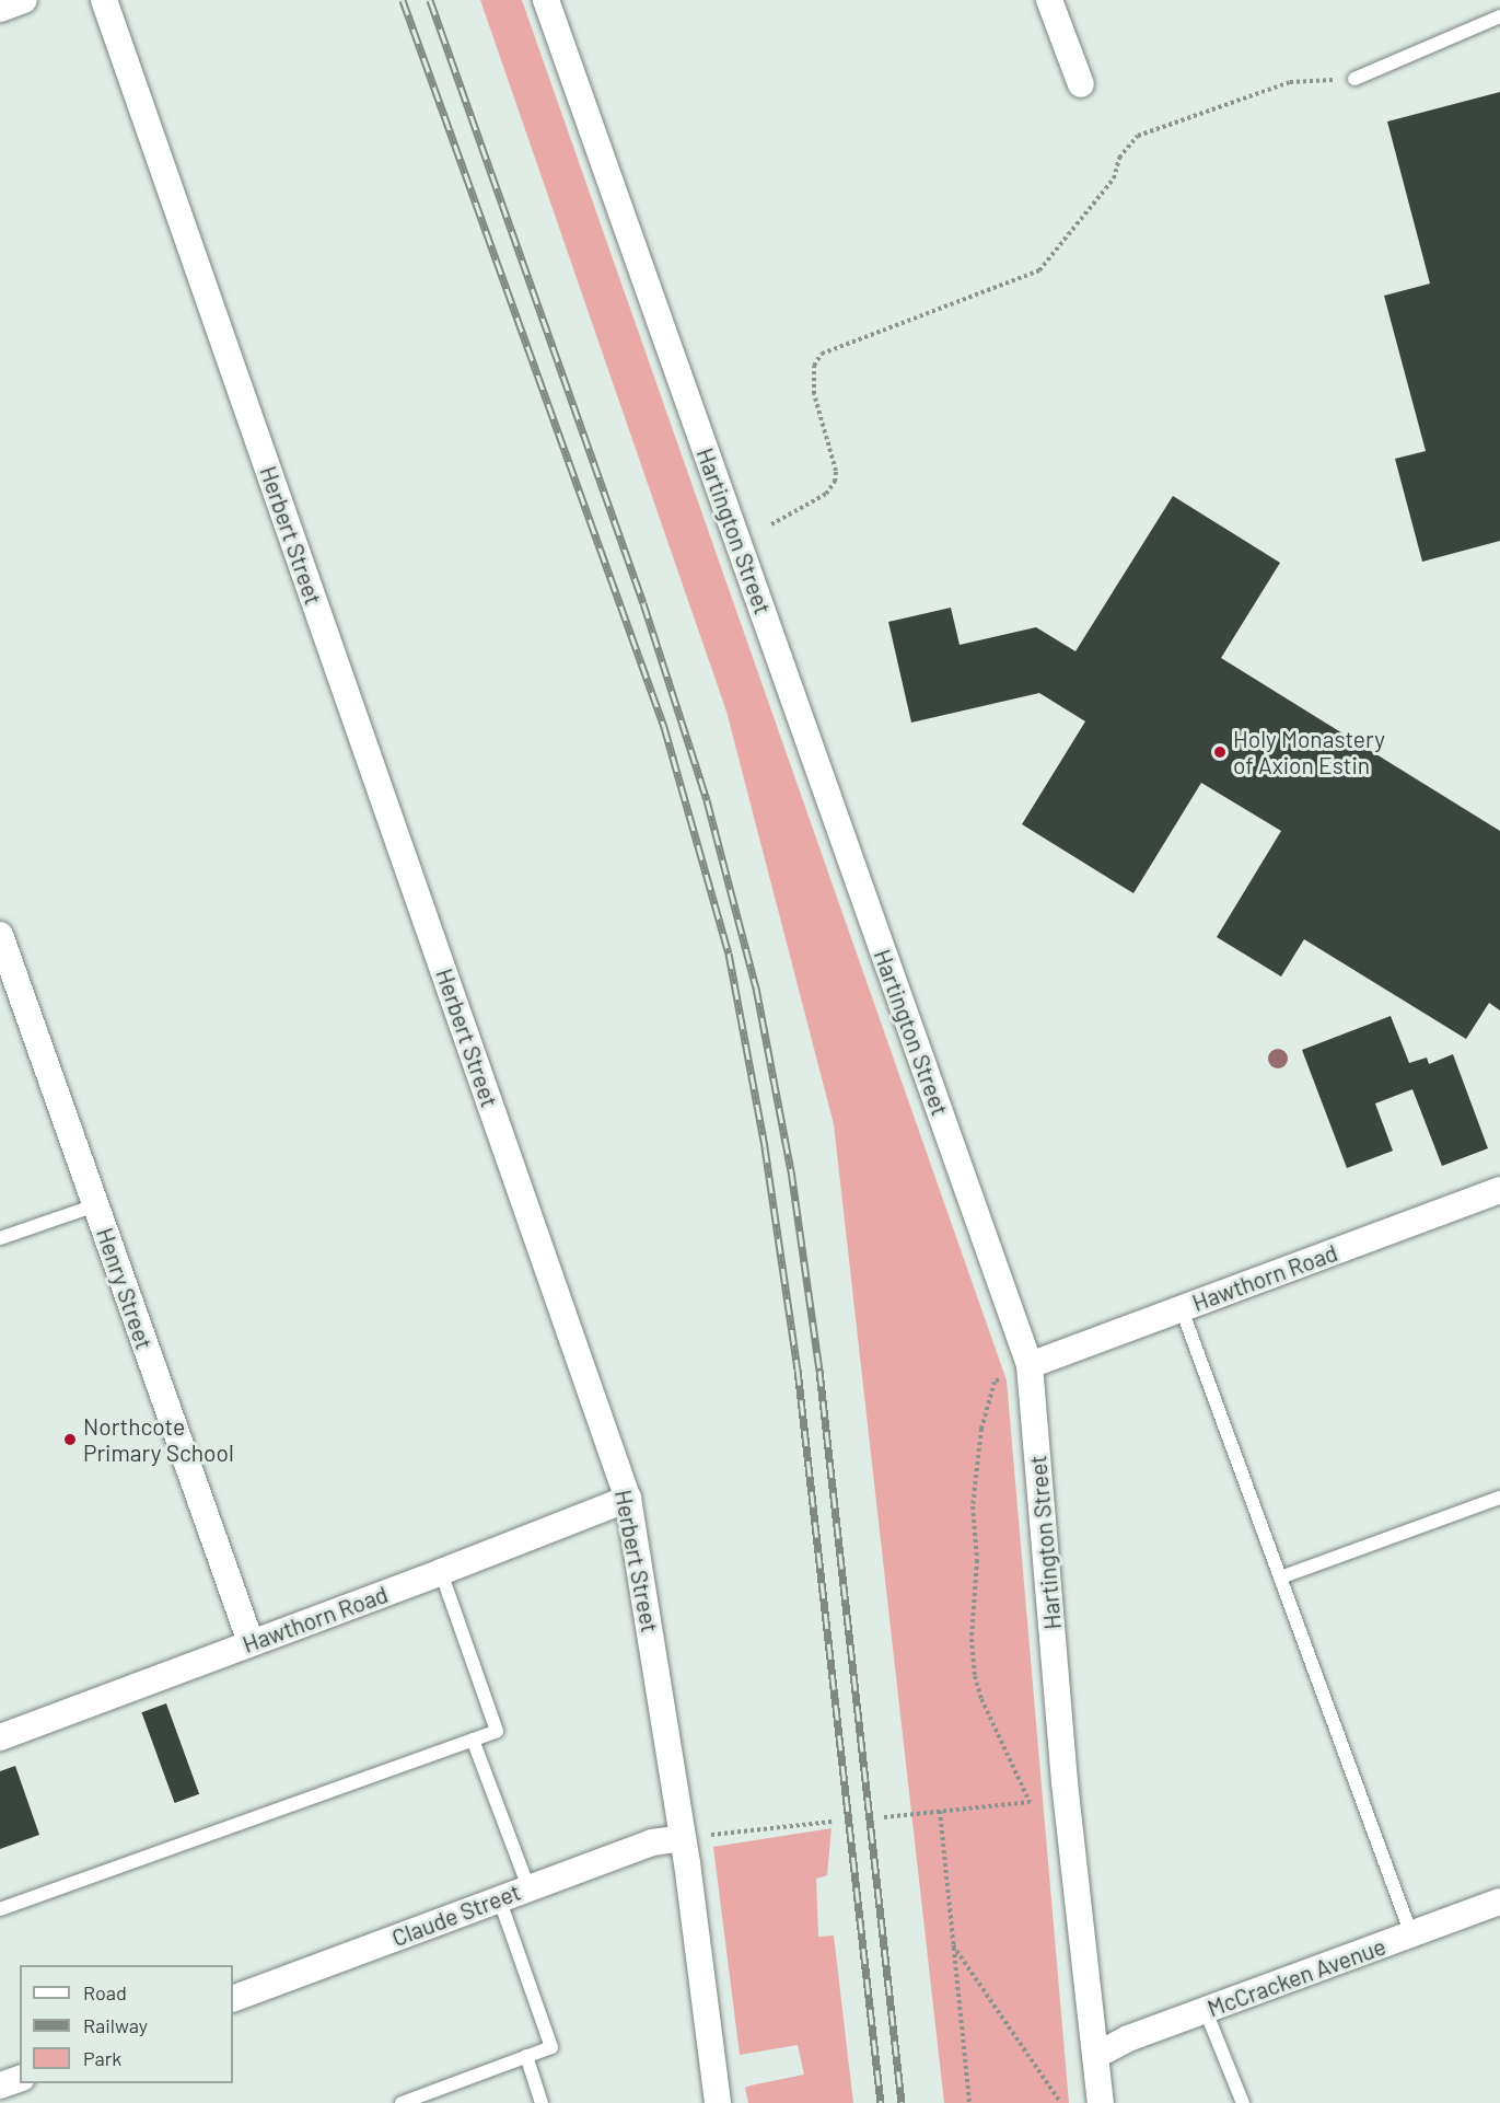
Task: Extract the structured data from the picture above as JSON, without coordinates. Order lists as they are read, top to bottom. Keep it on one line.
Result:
{"streets":{"street":["Hartington Street","Herbert Street","Hawthorn Road","Henry Street","Claude Street","McCracken Avenue"]},"crossings":[["Hartington Street","Hawthorn Road"],["Hartington Street","McCracken Avenue"],["Herbert Street","Hawthorn Road"],["Herbert Street","Claude Street"],["Hawthorn Road","Henry Street"]],"places":["Holy Monastery of Axion Estin","Northcote Primary School"],"legend":["Road","Railway","Park"]}
